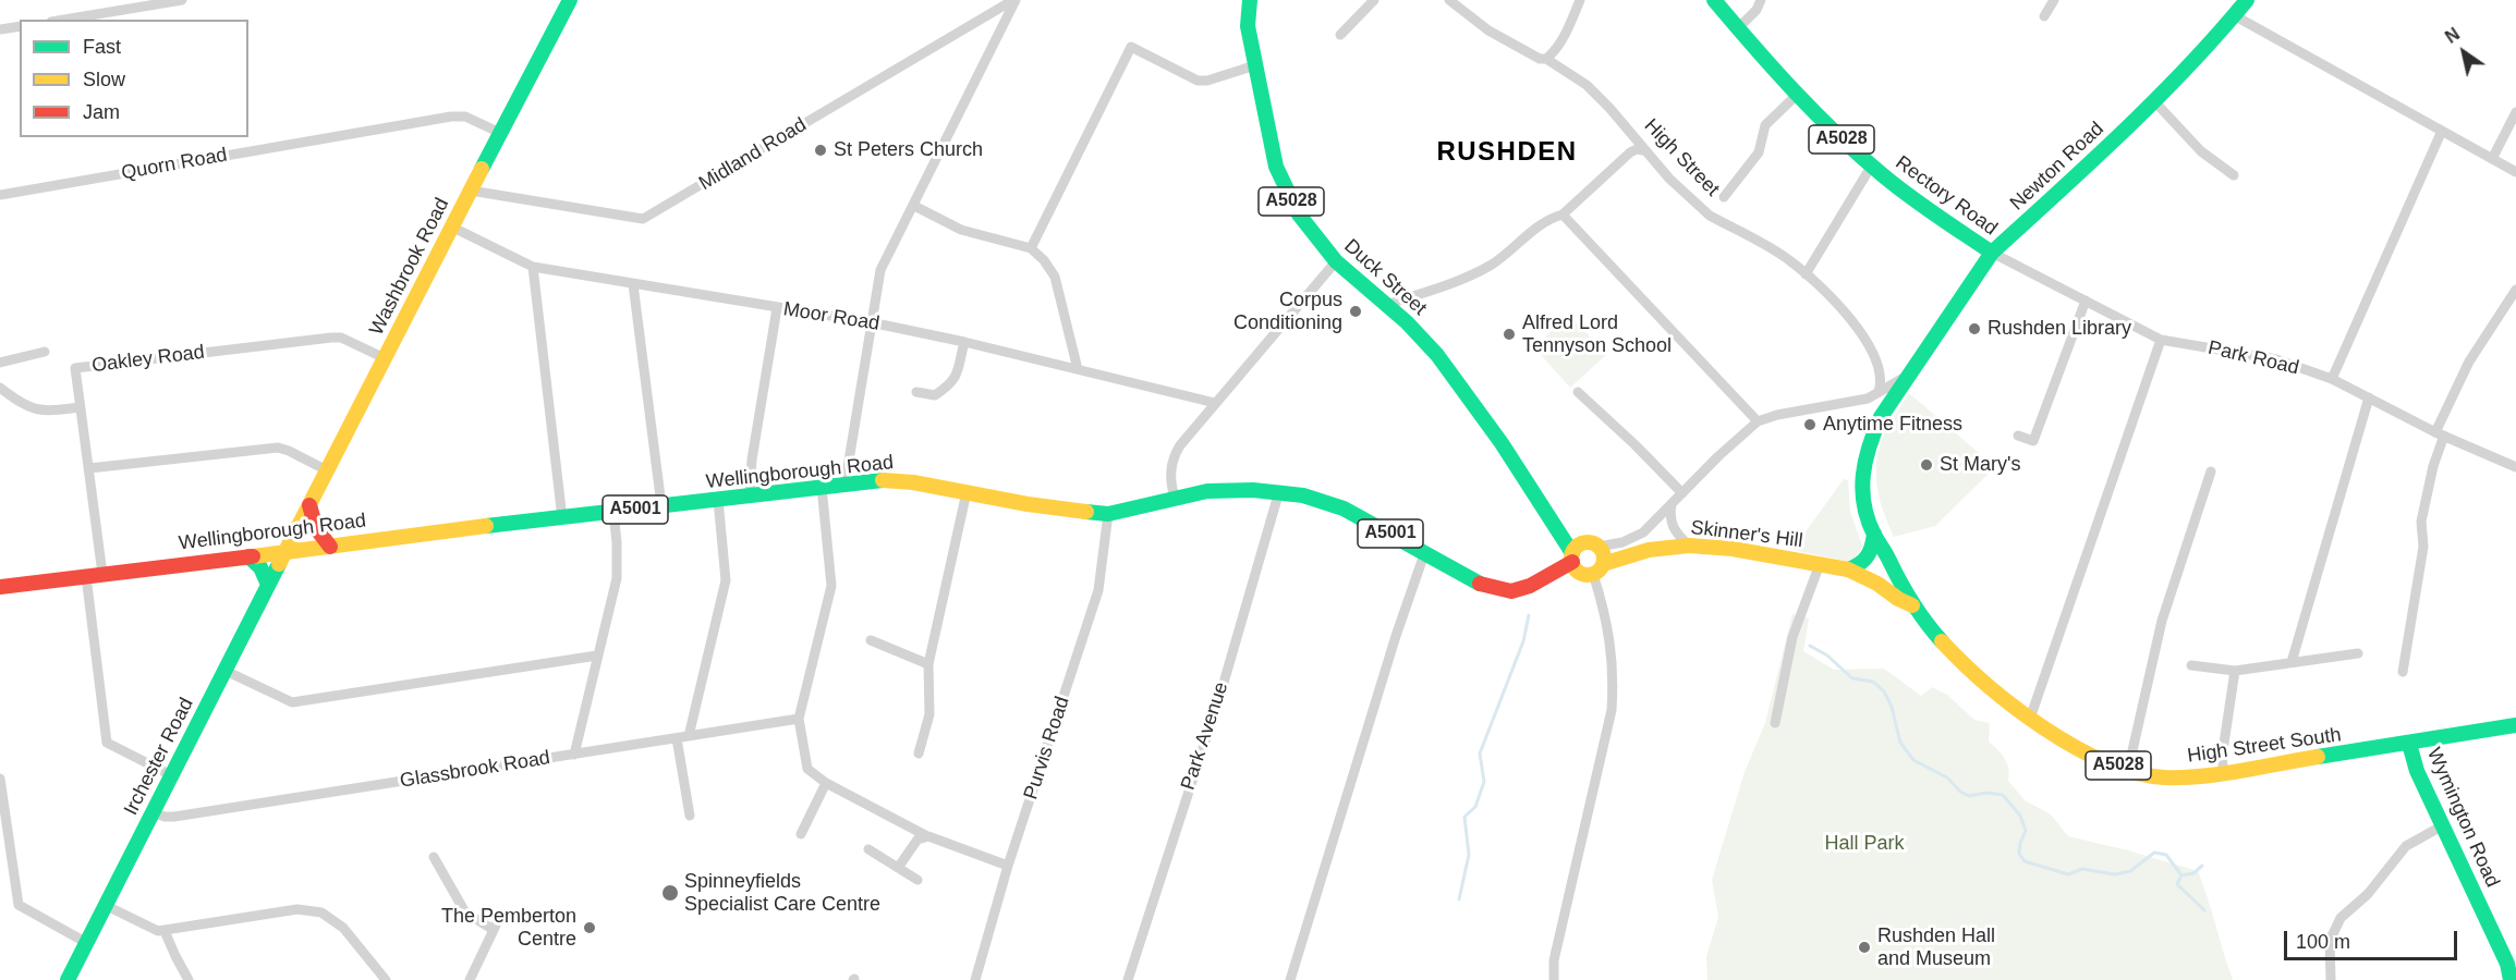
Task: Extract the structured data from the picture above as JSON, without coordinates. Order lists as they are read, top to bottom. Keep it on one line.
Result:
{"streets":{"main road":["A5028","Newton Road","Rectory Road","Washbrook Road","Duck Street","Wellingborough Road","A5001","Skinner's Hill","High Street South","Irchester Road","Wymington Road"],"street":["Midland Road","High Street","Quorn Road","Moor Road","Park Road","Oakley Road","Park Avenue","Purvis Road","Glassbrook Road"]},"crossings":[["A5028","Newton Road"],["A5028","Duck Street"],["A5028","Wellingborough Road"],["A5028","Skinner's Hill"],["A5028","High Street South"],["A5028","Wymington Road"],["Midland Road","Washbrook Road"],["Quorn Road","Washbrook Road"],["Newton Road","Rectory Road"],["Newton Road","Park Road"],["Rectory Road","Park Road"],["Washbrook Road","Moor Road"],["Washbrook Road","Oakley Road"],["Washbrook Road","Wellingborough Road"],["Washbrook Road","Irchester Road"],["Duck Street","Wellingborough Road"],["Duck Street","Skinner's Hill"],["Oakley Road","Wellingborough Road"],["Wellingborough Road","Skinner's Hill"],["Wellingborough Road","Park Avenue"],["Wellingborough Road","Purvis Road"],["Wellingborough Road","Irchester Road"],["Skinner's Hill","High Street South"],["High Street South","Wymington Road"],["Irchester Road","Glassbrook Road"]],"districts":["RUSHDEN"],"parks":["Hall Park"],"places":["St Peters Church","Corpus Conditioning","Rushden Library","Alfred Lord Tennyson School","Anytime Fitness","St Mary's","Spinneyfields Specialist Care Centre","The Pemberton Centre","Rushden Hall and Museum"],"legend":["Fast","Slow","Jam"],"scale_bar":"100 m","north":"top left"}
